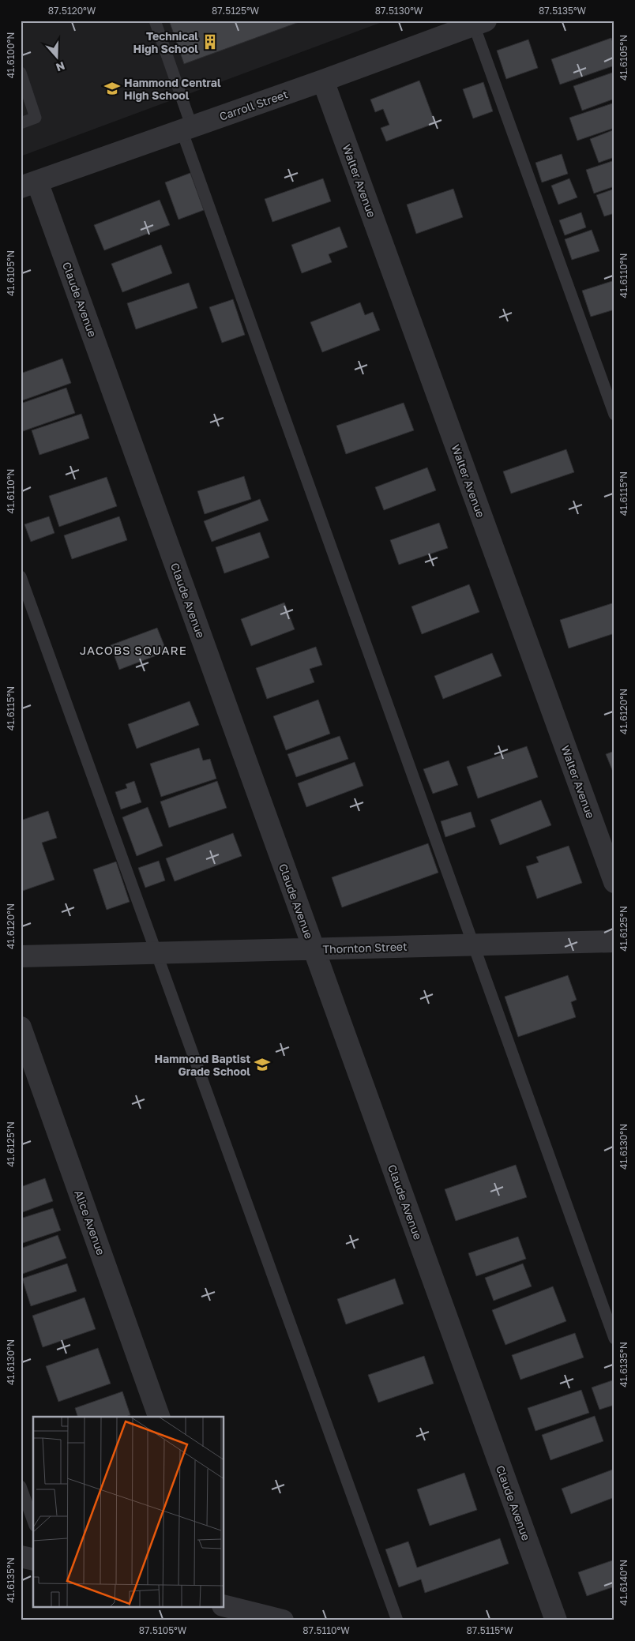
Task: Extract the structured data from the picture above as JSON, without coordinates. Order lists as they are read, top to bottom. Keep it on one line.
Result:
{"streets":{"street":["Carroll Street","Walter Avenue","Claude Avenue","Thornton Street","Alice Avenue"]},"crossings":[["Carroll Street","Walter Avenue"],["Carroll Street","Claude Avenue"],["Claude Avenue","Thornton Street"]],"districts":["JACOBS SQUARE"],"places":{"building":["Technical High School"],"school or university":["Hammond Central High School","Hammond Baptist Grade School"]},"north":"bottom","coordinates":["87.5120°W","87.5125°W","87.5130°W","87.5135°W","41.6100°N","41.6105°N","41.6110°N","41.6115°N","41.6120°N","41.6125°N","41.6130°N","41.6135°N","41.6140°N","87.5105°W","87.5110°W","87.5115°W"]}
